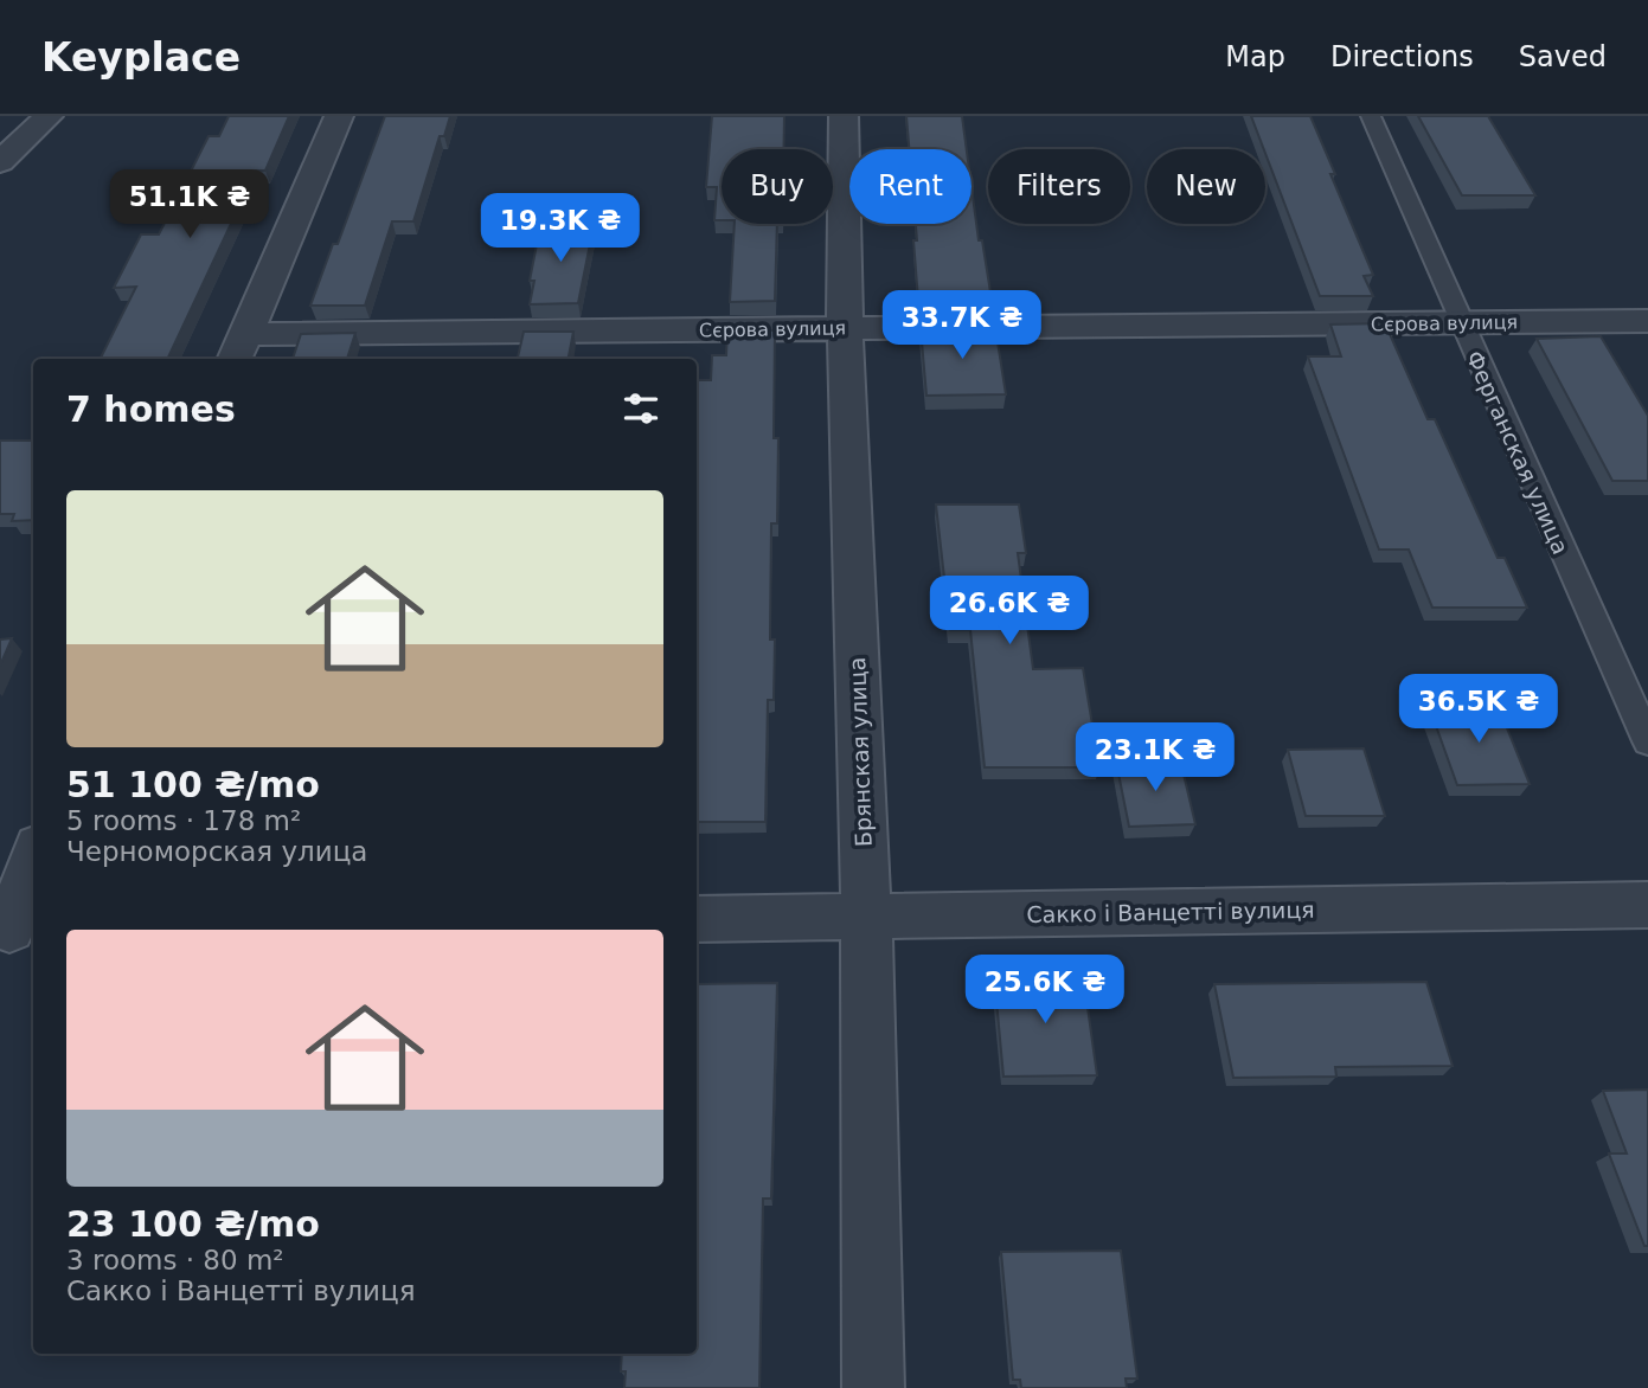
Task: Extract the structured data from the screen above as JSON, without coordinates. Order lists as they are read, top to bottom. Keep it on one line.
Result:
{"streets":{"street":["Сєрова вулиця","Брянская улица","Сакко і Ванцетті вулиця"],"lane":["Ферганская улица"]},"crossings":[["Сєрова вулиця","Ферганская улица"],["Сєрова вулиця","Брянская улица"],["Брянская улица","Сакко і Ванцетті вулиця"]],"page":{"header":"Keyplace","nav":["Map","Directions","Saved"],"chip":["Buy","Rent","Filters","New"],"price":["51.1K ₴","19.3K ₴","33.7K ₴","26.6K ₴","36.5K ₴","23.1K ₴","25.6K ₴"],"heading":"7 homes","list":[{"name":"51 100 ₴/mo","note":"5 rooms · 178 m² · Черноморская улица"},{"name":"23 100 ₴/mo","note":"3 rooms · 80 m² · Сакко і Ванцетті вулиця"}]}}
